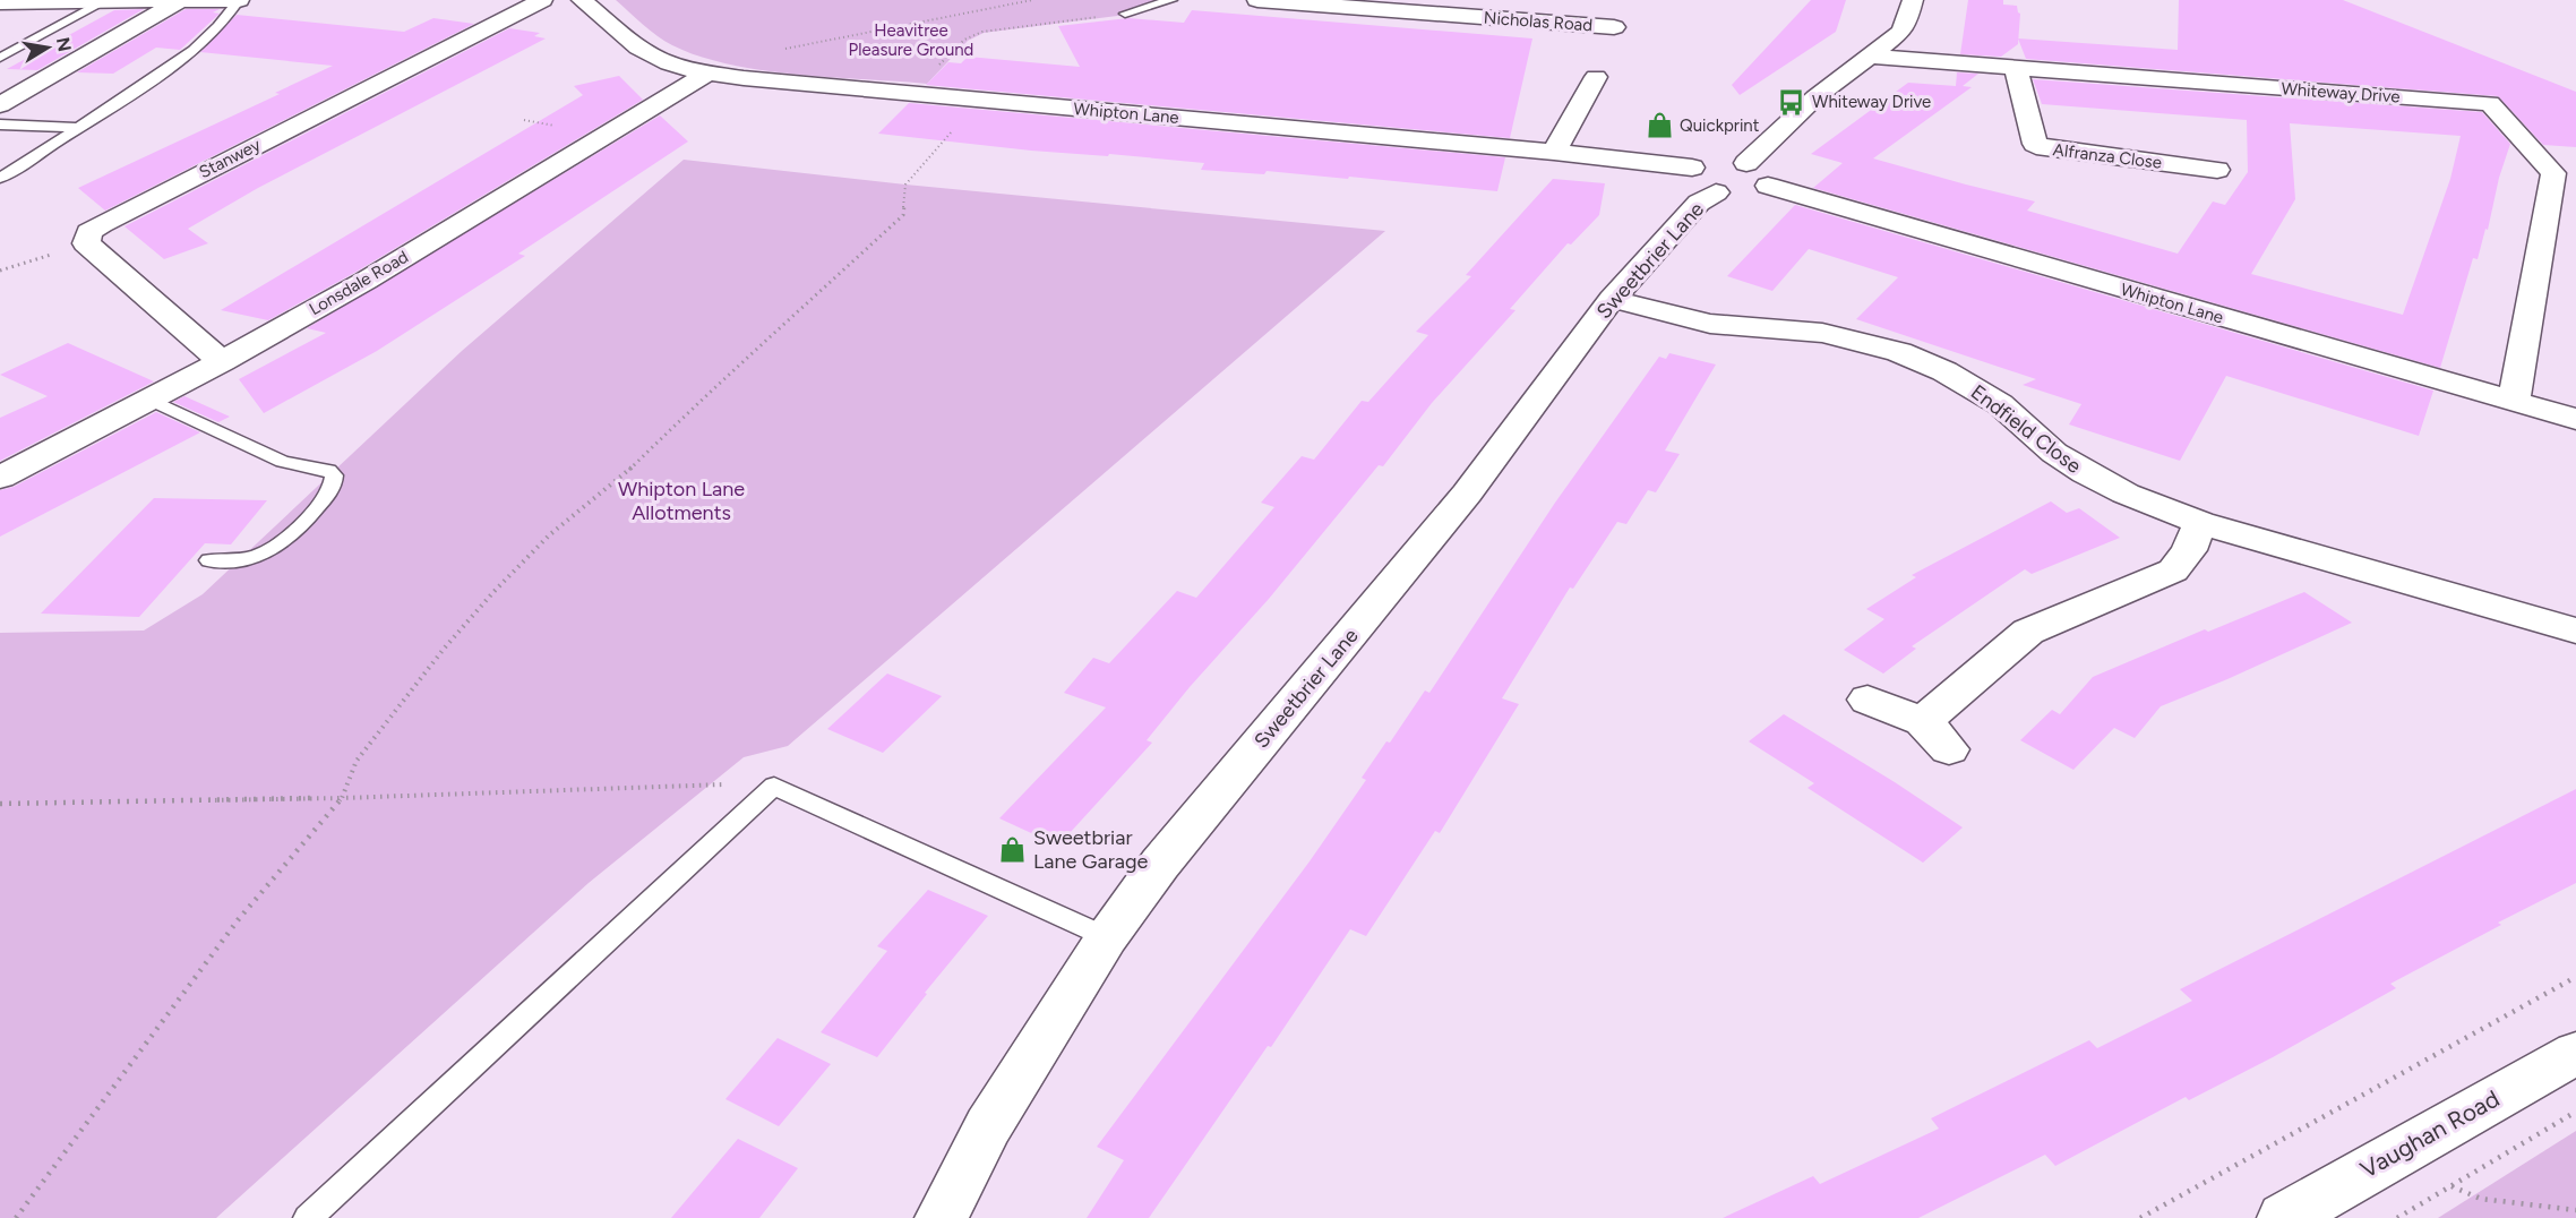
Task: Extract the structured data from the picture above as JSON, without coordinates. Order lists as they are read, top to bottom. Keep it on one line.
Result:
{"streets":{"street":["Nicholas Road","Whiteway Drive","Whipton Lane","Alfranza Close","Stanwey","Sweetbrier Lane","Lonsdale Road","Endfield Close","Vaughan Road"]},"crossings":[["Nicholas Road","Whipton Lane"],["Whiteway Drive","Whipton Lane"],["Whiteway Drive","Alfranza Close"],["Whipton Lane","Sweetbrier Lane"],["Whipton Lane","Lonsdale Road"],["Sweetbrier Lane","Endfield Close"]],"parks":["Heavitree Pleasure Ground","Whipton Lane Allotments"],"places":{"bus stop":["Whiteway Drive"],"shop":["Quickprint","Sweetbriar Lane Garage"]},"north":"right"}
